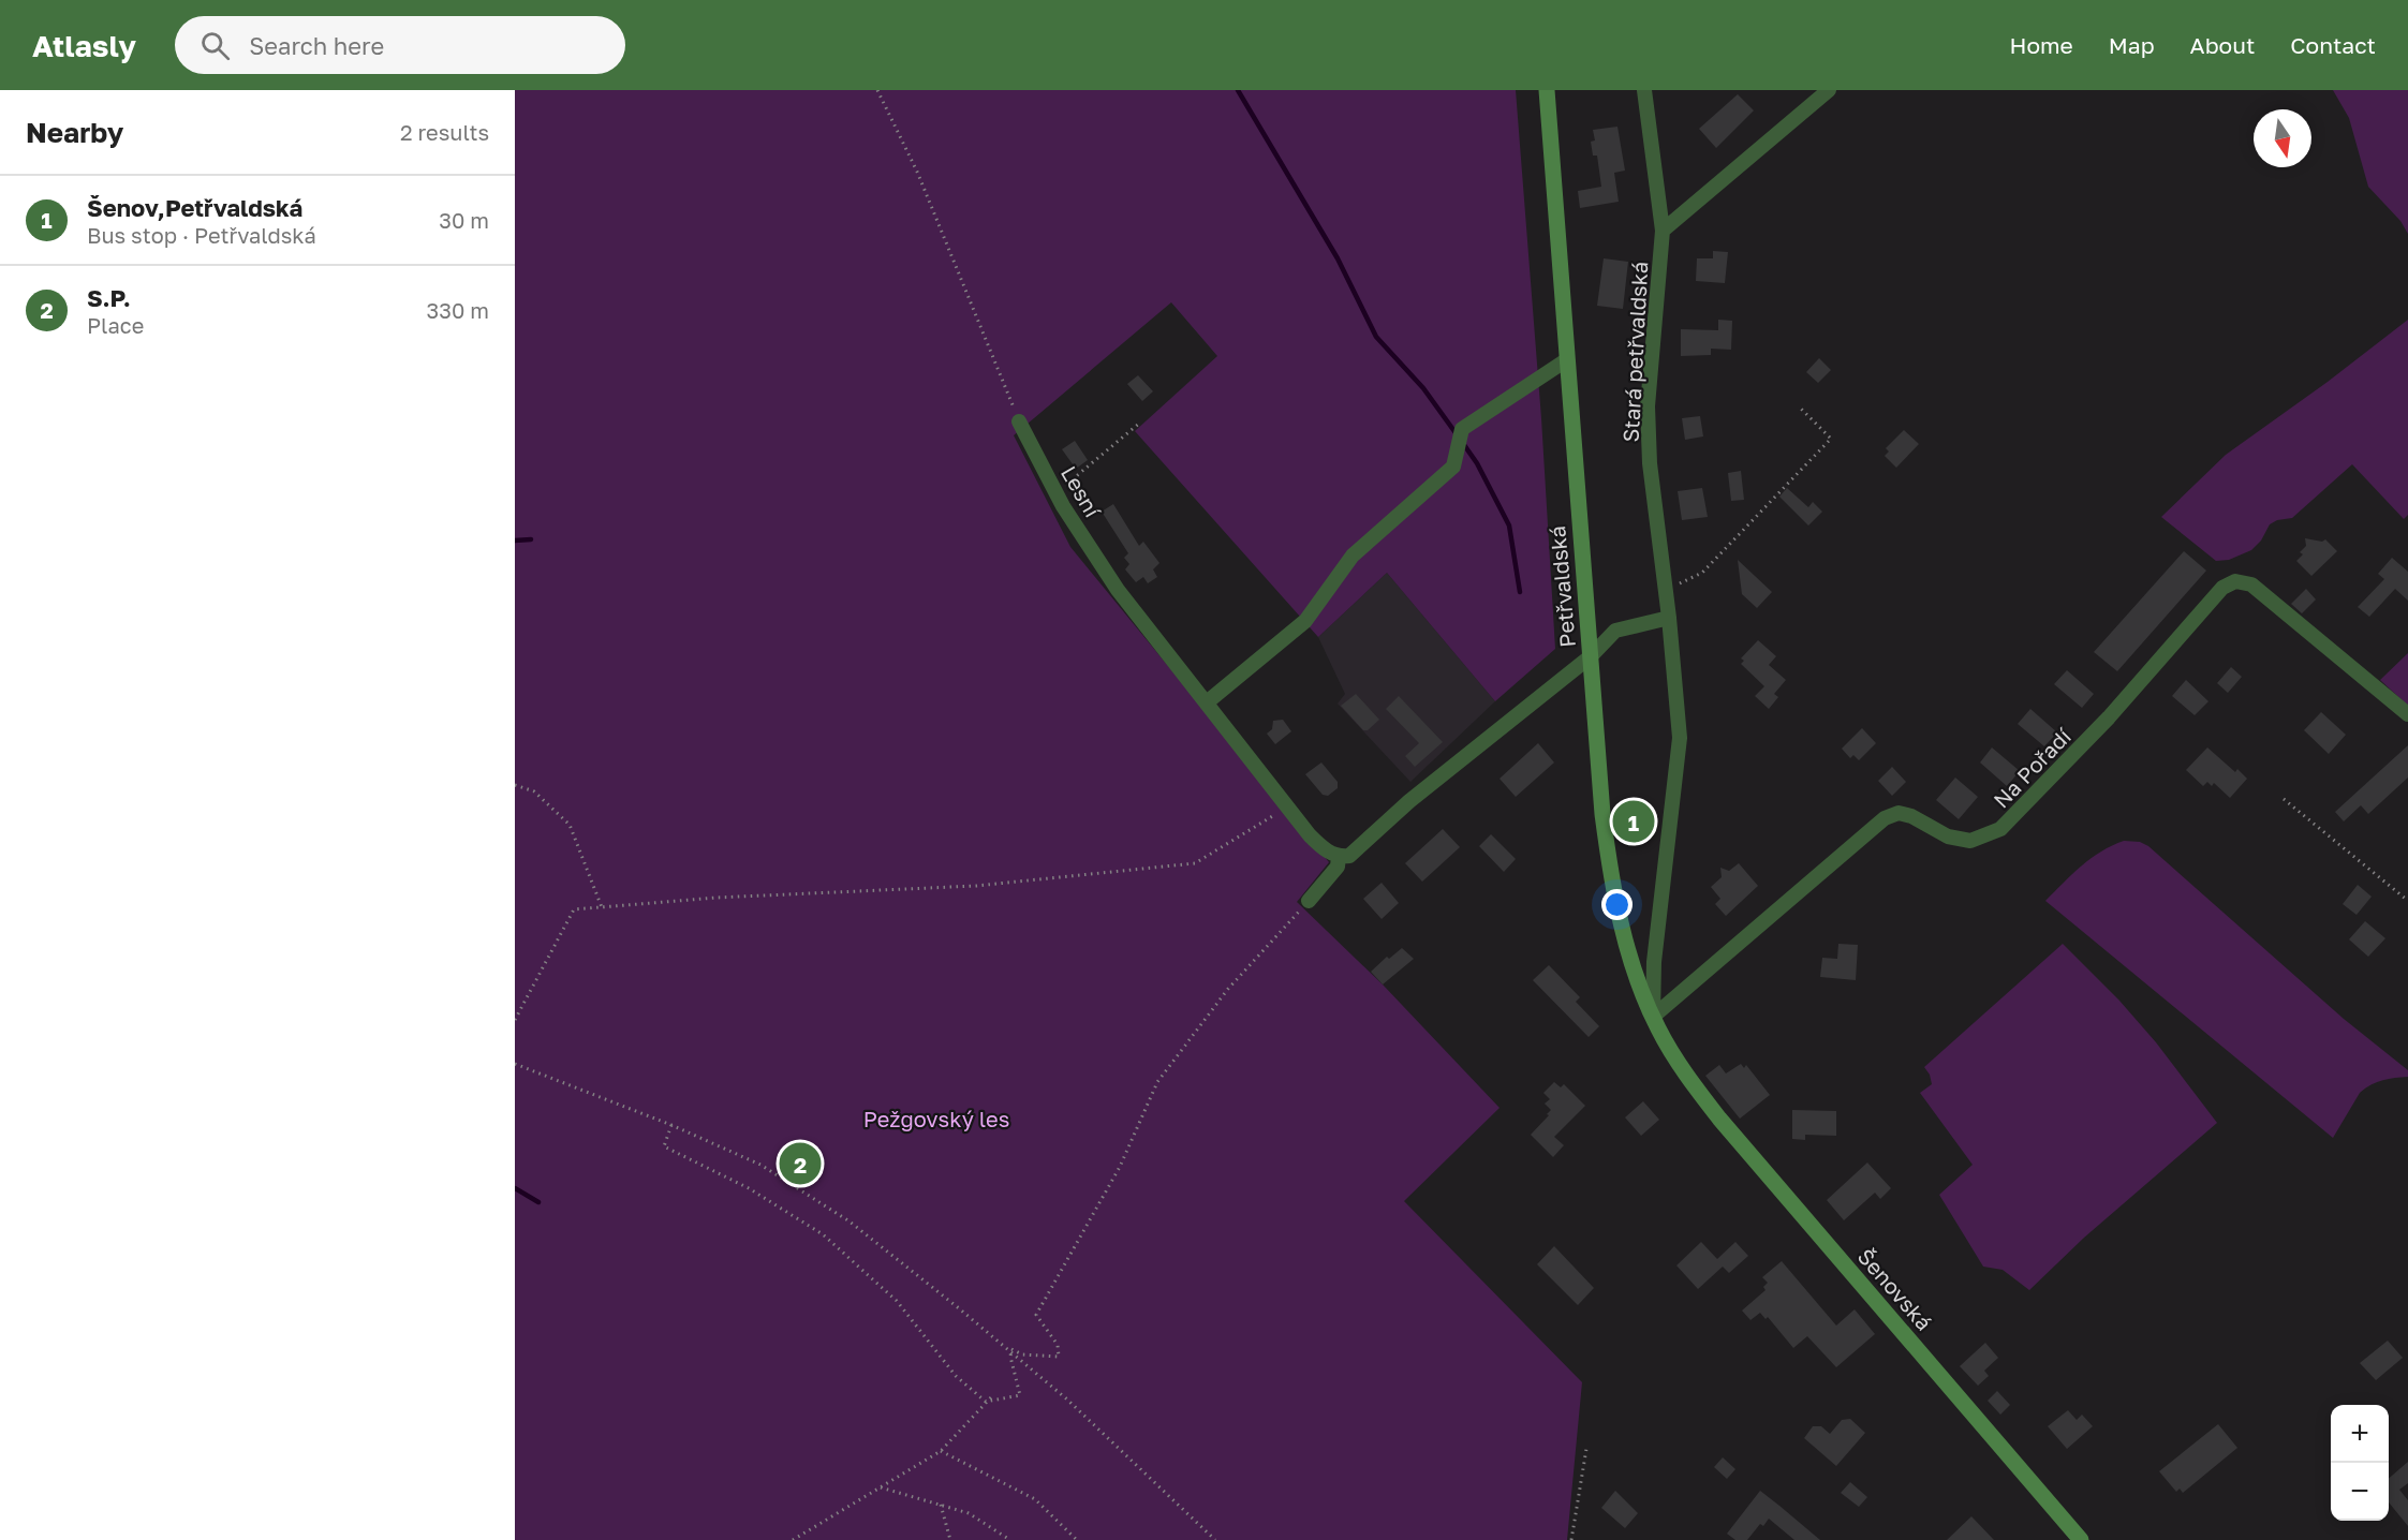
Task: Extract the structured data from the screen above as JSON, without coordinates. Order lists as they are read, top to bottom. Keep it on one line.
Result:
{"streets":{"main road":["Petřvaldská","Šenovská"],"street":["Stará petřvaldská","Lesní","Na Pořadí"]},"crossings":[["Stará petřvaldská","Petřvaldská"],["Stará petřvaldská","Na Pořadí"],["Petřvaldská","Na Pořadí"],["Petřvaldská","Šenovská"]],"parks":["Pežgovský les"],"north":"bottom","page":{"header":"Atlasly","search":"Search here","nav":["Home","Map","About","Contact"],"heading":["Nearby","2 results"],"list":[{"mark":"1","name":"Šenov,Petřvaldská","note":"Bus stop · Petřvaldská","value":"30 m"},{"mark":"2","name":"S.P.","note":"Place","value":"330 m"}],"pins":["1","2"],"map_buttons":["+","−"]}}
